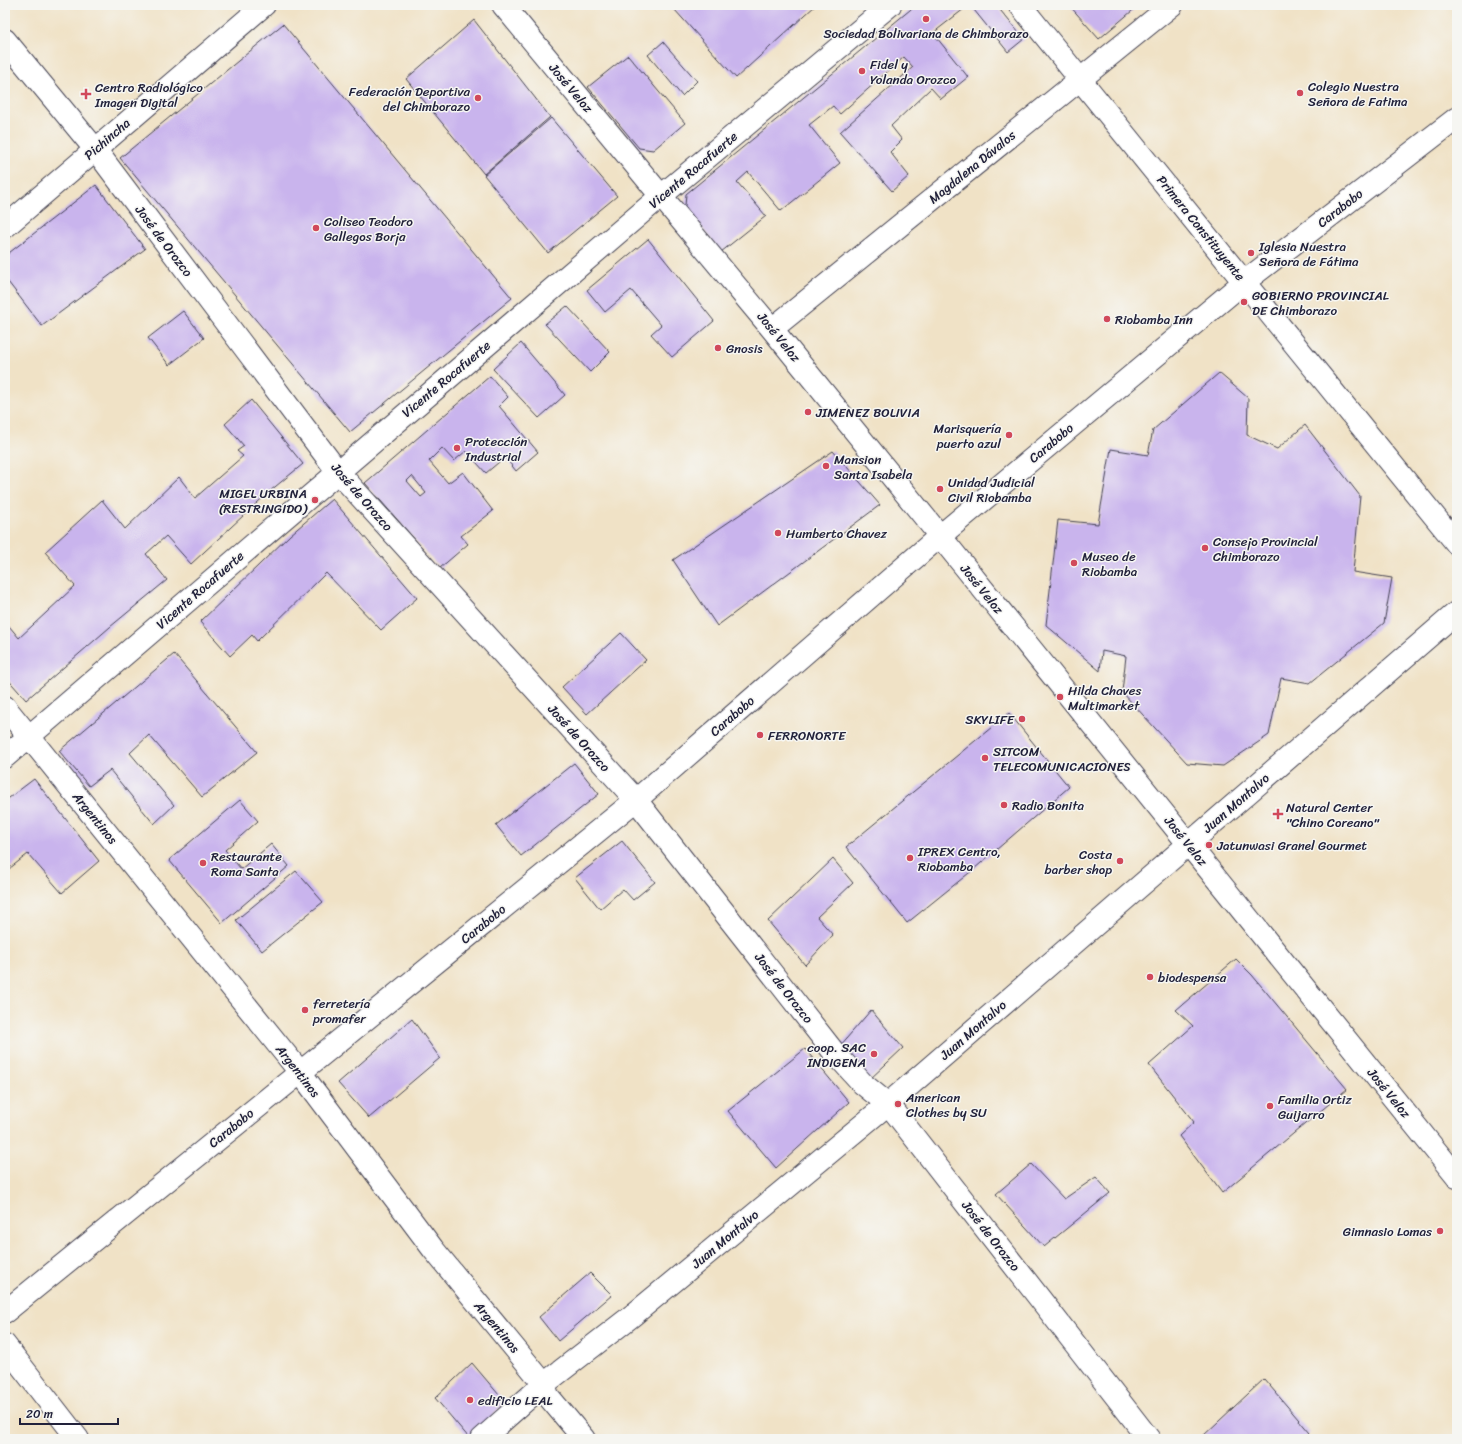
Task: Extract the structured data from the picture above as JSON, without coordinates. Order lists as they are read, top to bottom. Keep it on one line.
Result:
{"streets":{"street":["José Veloz","Pichincha","Magdalena Dávalos","Vicente Rocafuerte","Carabobo","Primera Constituyente","José de Orozco","Juan Montalvo","Argentinos"]},"crossings":[["José Veloz","Magdalena Dávalos"],["José Veloz","Vicente Rocafuerte"],["José Veloz","Carabobo"],["José Veloz","Juan Montalvo"],["Pichincha","José de Orozco"],["Magdalena Dávalos","Primera Constituyente"],["Vicente Rocafuerte","José de Orozco"],["Vicente Rocafuerte","Argentinos"],["Carabobo","Primera Constituyente"],["Carabobo","José de Orozco"],["Carabobo","Argentinos"],["José de Orozco","Juan Montalvo"],["Juan Montalvo","Argentinos"]],"places":{"other":["Sociedad Bolivariana de Chimborazo","Fidel y Yolanda Orozco","Colegio Nuestra Señora de Fatima","Federación Deportiva del Chimborazo","Coliseo Teodoro Gallegos Borja","Iglesia Nuestra Señora de Fátima","GOBIERNO PROVINCIAL DE Chimborazo","Riobamba Inn","Gnosis","JIMENEZ BOLIVIA","Marisquería puerto azul","Protección Industrial","Mansion Santa Isabela","Unidad Judicial Civil Riobamba","MIGEL URBINA (RESTRINGIDO)","Humberto Chavez","Consejo Provincial Chimborazo","Museo de Riobamba","Hilda Chaves Multimarket","SKYLIFE","FERRONORTE","SITCOM TELECOMUNICACIONES","Radio Bonita","Jatunwasi Granel Gourmet","IPREX Centro, Riobamba","Costa barber shop","Restaurante Roma Santa","biodespensa","ferretería promafer","coop. SAC INDIGENA","American Clothes by SU","Familia Ortiz Guijarro","Gimnasio Lomas","edificio LEAL"],"health":["Centro Radiológico Imagen Digital","Natural Center \"Chino Coreano\""]},"scale_bar":"20 m"}
